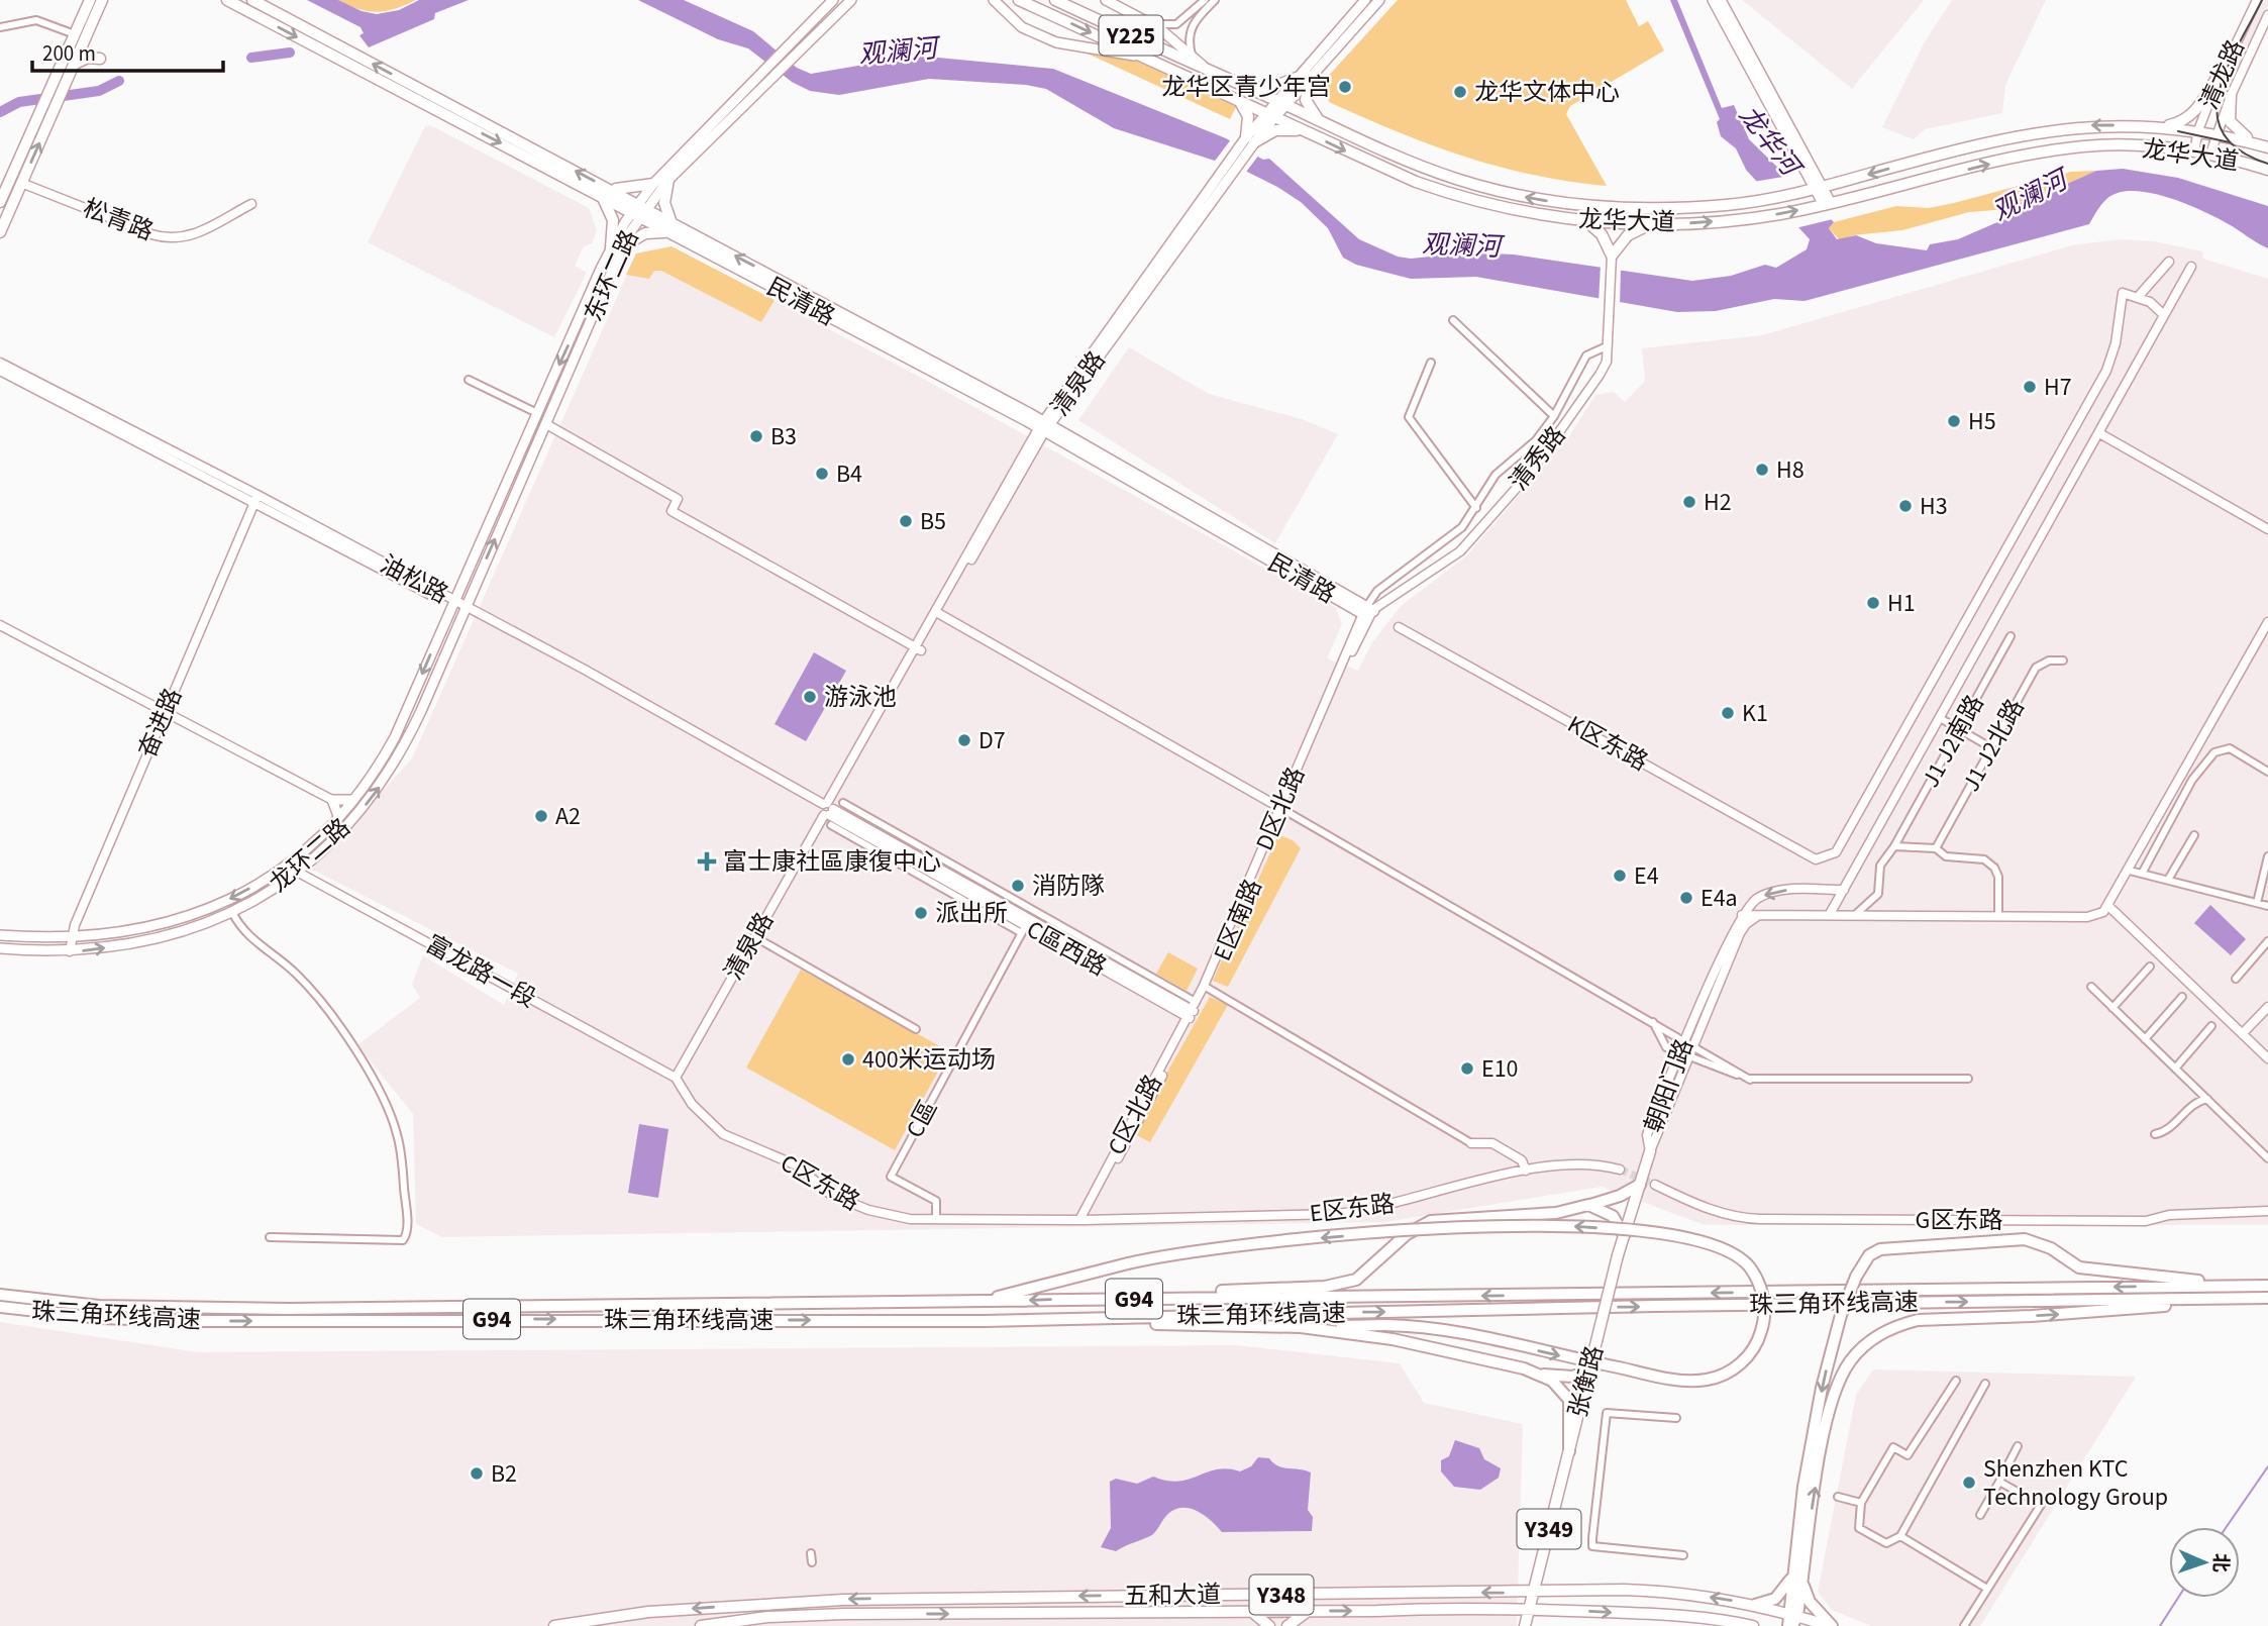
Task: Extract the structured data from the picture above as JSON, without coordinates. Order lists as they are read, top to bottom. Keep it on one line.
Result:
{"streets":{"highway":["G94","珠三角环线高速"],"main road":["Y225","龙华大道","东环二路","民清路","清泉路","龙环二路","张衡路","Y349","Y348","五和大道"],"street":["清龙路","松青路","清秀路","油松路","奋进路","J1 J2南路","K区东路","J1 J2北路","D区北路","E区南路","C區西路","富龙路一段","朝阳门路","C区北路","C區","C区东路","E区东路","G区东路"]},"crossings":[["清龙路","龙华大道"],["龙华大道","清泉路"],["东环二路","民清路"],["东环二路","油松路"],["东环二路","龙环二路"],["民清路","清泉路"],["民清路","清秀路"],["民清路","D区北路"],["清泉路","油松路"],["清泉路","C區西路"],["清泉路","富龙路一段"],["清泉路","C区东路"],["清秀路","D区北路"],["油松路","奋进路"],["油松路","龙环二路"],["油松路","C區西路"],["奋进路","龙环二路"],["D区北路","E区南路"],["龙环二路","富龙路一段"],["E区南路","C區西路"],["E区南路","C区北路"],["C區西路","C区北路"],["C區西路","C區"],["富龙路一段","C区东路"],["朝阳门路","张衡路"],["C区北路","C区东路"],["C区北路","E区东路"],["C區","C区东路"],["C区东路","E区东路"],["张衡路","五和大道"]],"water":["观澜河","龙华河"],"places":{"other":["龙华区青少年宫","龙华文体中心","H7","H5","B3","H8","B4","H2","H3","B5","H1","游泳池","K1","D7","A2","E4","消防隊","E4a","派出所","400米运动场","E10","B2","Shenzhen KTC Technology Group"],"health":["富士康社區康復中心"]},"scale_bar":"200 m","north":"right"}
